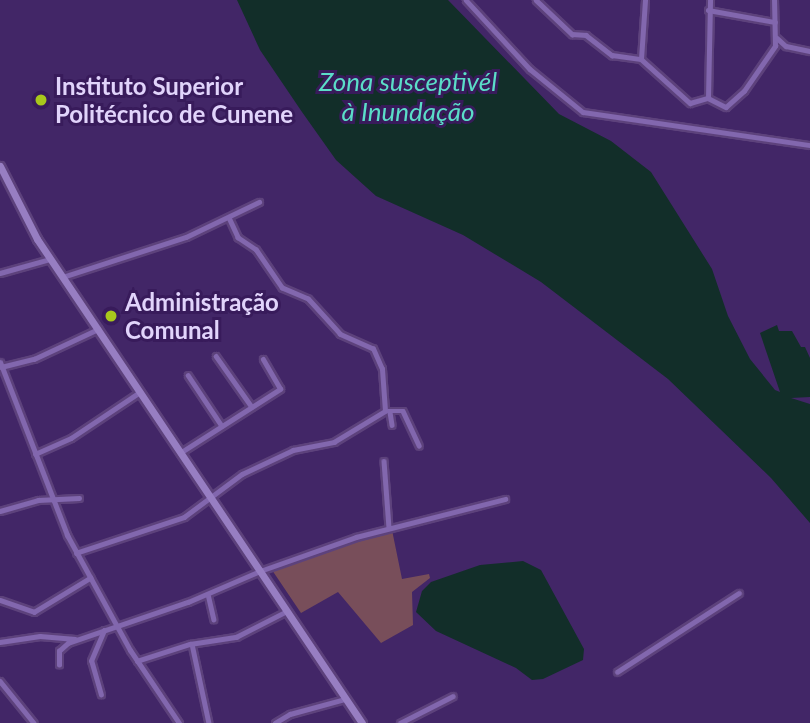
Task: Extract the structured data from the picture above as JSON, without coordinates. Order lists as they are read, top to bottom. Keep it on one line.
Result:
{"water":["Zona susceptivél à Inundação"],"places":["Instituto Superior Politécnico de Cunene","Administração Comunal"]}
